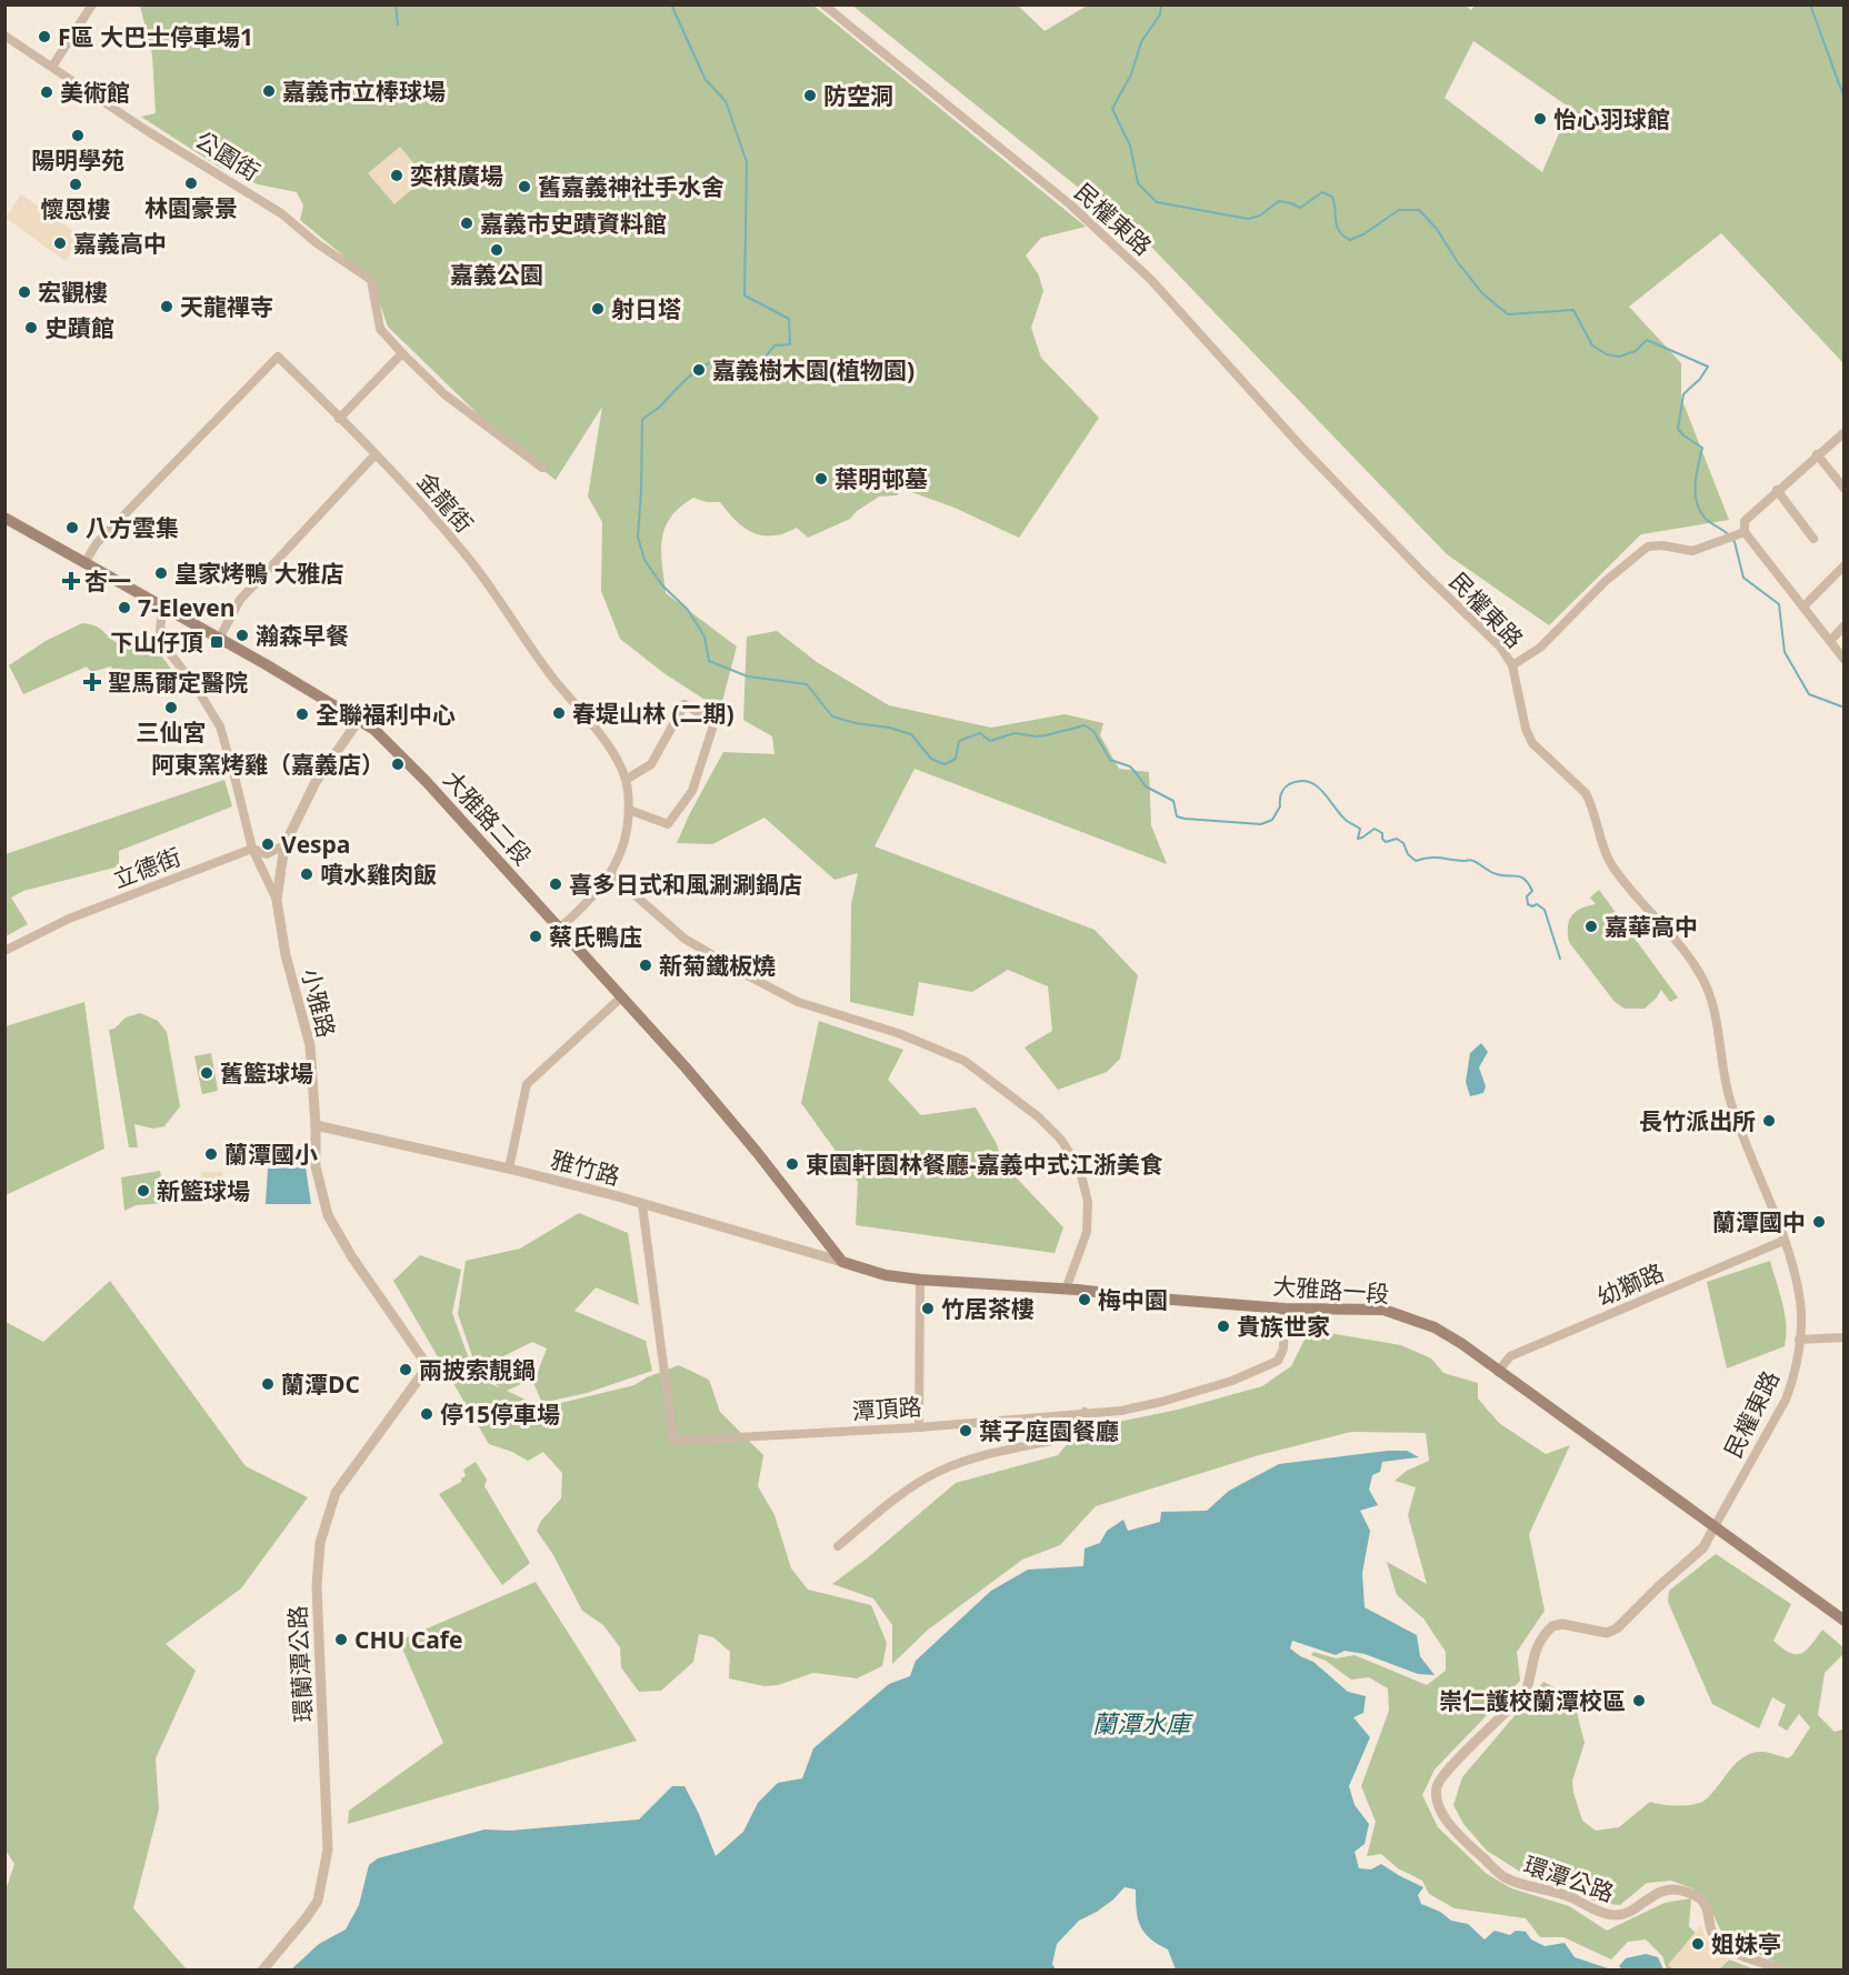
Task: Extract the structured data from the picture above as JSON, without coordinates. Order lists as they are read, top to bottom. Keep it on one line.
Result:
{"streets":{"main road":["大雅路二段","大雅路一段"],"street":["公園街","民權東路","金龍街","立德街","小雅路","雅竹路","幼獅路","潭頂路","環蘭潭公路","環潭公路"]},"crossings":[["民權東路","幼獅路"],["民權東路","大雅路一段"],["民權東路","環潭公路"],["金龍街","大雅路二段"],["大雅路二段","小雅路"],["大雅路二段","雅竹路"],["大雅路二段","大雅路一段"],["立德街","小雅路"],["小雅路","雅竹路"],["小雅路","環蘭潭公路"],["雅竹路","大雅路一段"],["雅竹路","潭頂路"],["幼獅路","大雅路一段"],["大雅路一段","潭頂路"],["大雅路一段","環潭公路"]],"water":["蘭潭水庫"],"places":{"other":["F區 大巴士停車場1","嘉義市立棒球場","美術館","防空洞","怡心羽球館","陽明學苑","奕棋廣場","林園豪景","懷恩樓","舊嘉義神社手水舍","嘉義市史蹟資料館","嘉義高中","嘉義公園","宏觀樓","天龍禪寺","射日塔","史蹟館","嘉義樹木園(植物園)","葉明邨墓","八方雲集","皇家烤鴨 大雅店","7-Eleven","瀚森早餐","三仙宮","春堤山林 (二期)","全聯福利中心","阿東窯烤雞（嘉義店）","Vespa","噴水雞肉飯","喜多日式和風涮涮鍋店","嘉華高中","蔡氏鴨庒","新菊鐵板燒","舊籃球場","長竹派出所","蘭潭國小","東園軒園林餐廳-嘉義中式江浙美食","新籃球場","蘭潭國中","梅中園","竹居茶樓","貴族世家","兩披索靚鍋","蘭潭DC","停15停車場","葉子庭園餐廳","CHU Cafe","崇仁護校蘭潭校區","姐妹亭"],"health":["杏一","聖馬爾定醫院"],"transit":["下山仔頂"]}}
